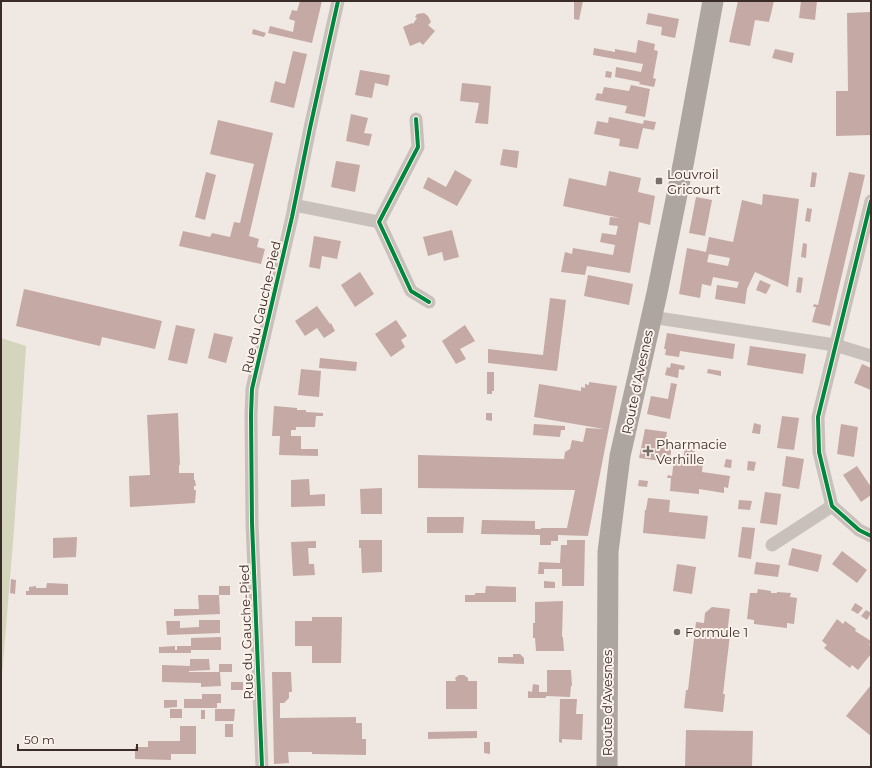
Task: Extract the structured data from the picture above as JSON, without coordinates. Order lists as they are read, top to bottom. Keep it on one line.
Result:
{"streets":{"main road":["Route d'Avesnes"],"street":["Rue du Gauche-Pied"]},"places":{"transit":["Louvroil Gricourt"],"health":["Pharmacie Verhille"],"other":["Formule 1"]},"scale_bar":"50 m"}
